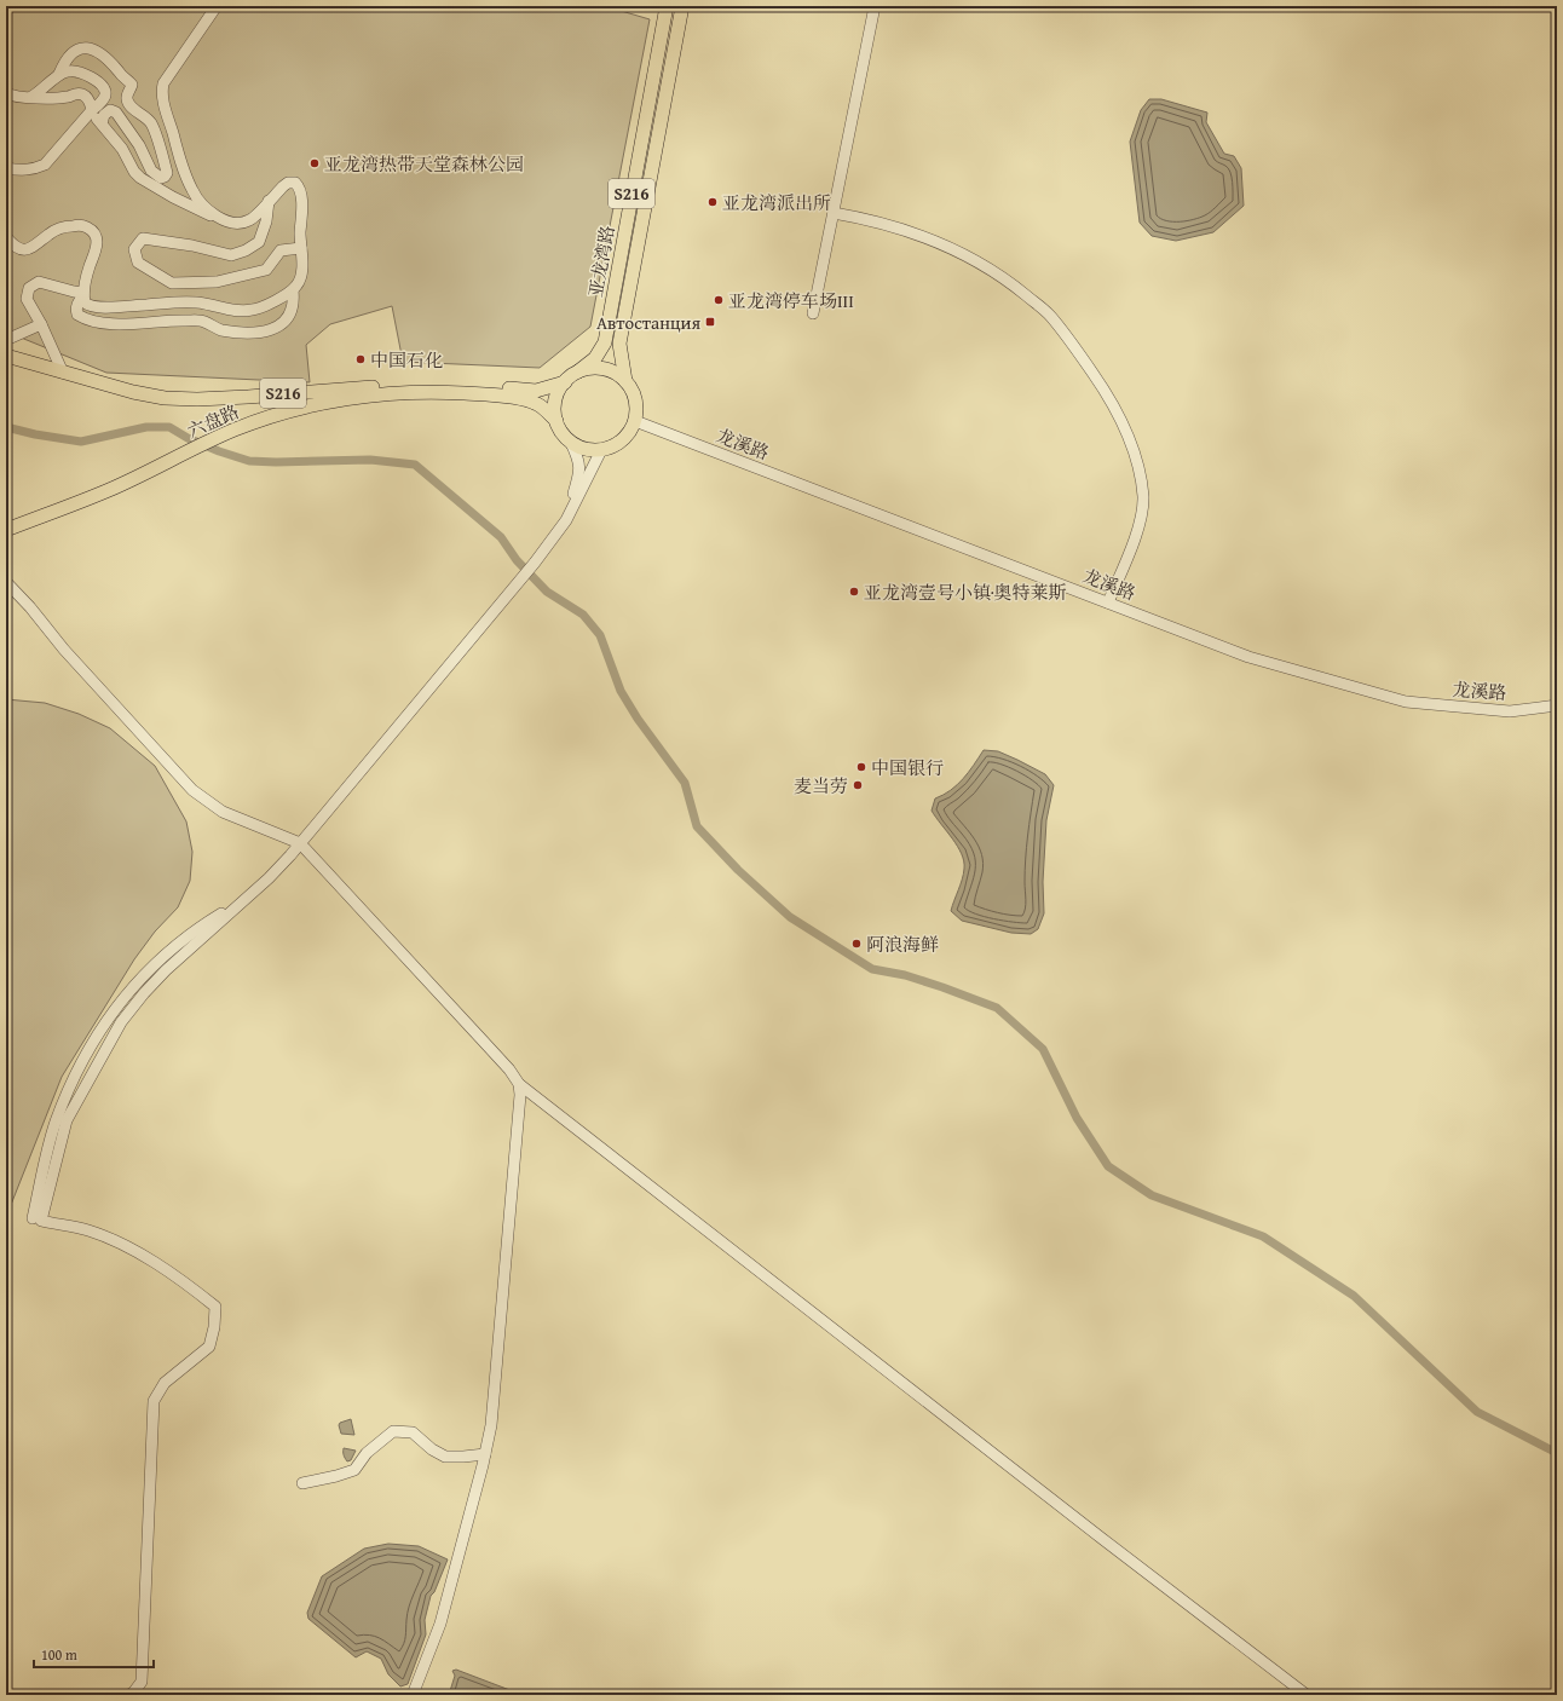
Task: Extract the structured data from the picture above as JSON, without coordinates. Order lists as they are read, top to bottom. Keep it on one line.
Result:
{"streets":{"main road":["S216","亚龙湾路","六盘路"],"street":["龙溪路"]},"crossings":[["S216","亚龙湾路"],["S216","六盘路"],["S216","龙溪路"],["亚龙湾路","六盘路"],["亚龙湾路","龙溪路"],["六盘路","龙溪路"]],"places":{"other":["亚龙湾热带天堂森林公园","亚龙湾派出所","亚龙湾停车场III","中国石化","亚龙湾壹号小镇·奥特莱斯","中国银行","麦当劳","阿浪海鲜"],"transit":["Автостанция"]},"scale_bar":"100 m"}
